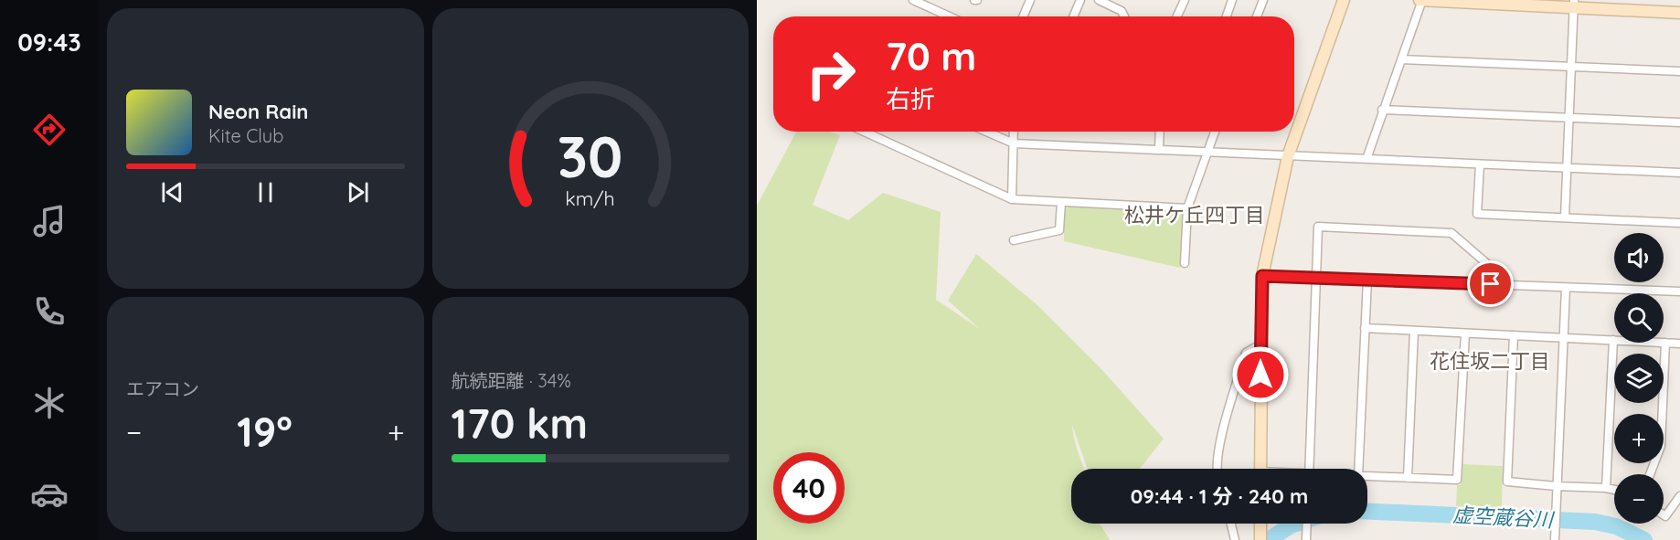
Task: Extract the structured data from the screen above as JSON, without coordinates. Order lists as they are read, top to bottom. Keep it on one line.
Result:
{"districts":["松井ケ丘四丁目","花住坂二丁目"],"water":["虚空蔵谷川"],"page":{"tabs":"09:43","turn":["70 m","右折"],"song":["Neon Rain","Kite Club"],"map_buttons":["+","−"],"tile":["エアコン",["航続距離 · 34%","170 km"]],"heat":["−","19°","+"],"limit":"40","trip":"09:44 · 1 分 · 240 m","gauge":["30","km/h"]}}
